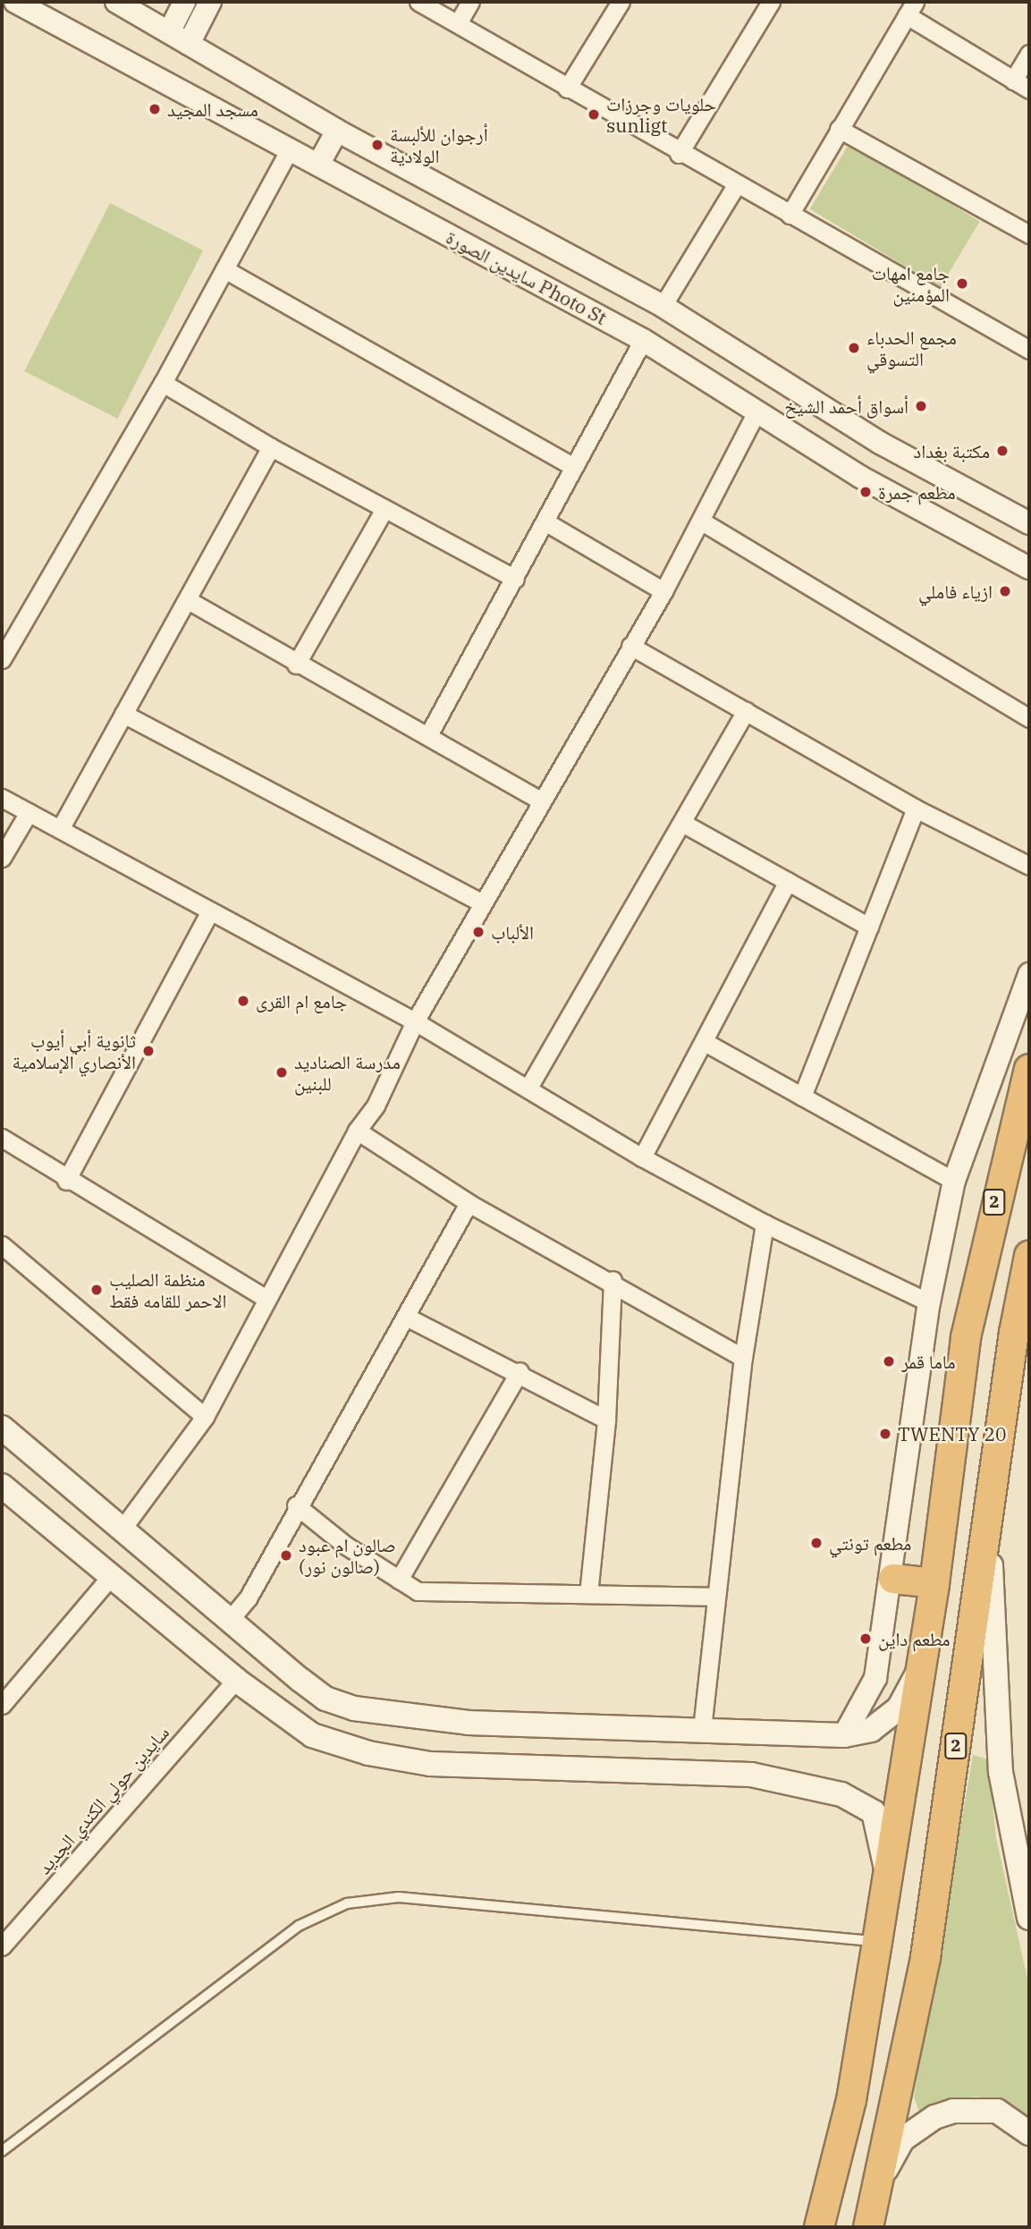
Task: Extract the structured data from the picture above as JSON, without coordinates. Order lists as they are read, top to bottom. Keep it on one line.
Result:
{"streets":{"highway":["2"],"street":["سايدين الصورة Photo St","سايدين حولي الكندي الجديد"]},"places":["مسجد المجيد","حلويات وجرزات sunligt","أرجوان للألبسة الولادية","جامع امهات المؤمنين","مجمع الحدباء التسوقي","أسواق أحمد الشيخ","مكتبة بغداد","مطعم جمرة","ازياء فاملي","الألباب","جامع ام القرى","ثانوية أبي أيوب الأنصاري الإسلامية","مدرسة الصناديد للبنين","منظمة الصليب الاحمر للقامه فقط","ماما قمر","TWENTY 20","مطعم تونتي","صالون ام عبود (صالون نور)","مطعم داين"]}
